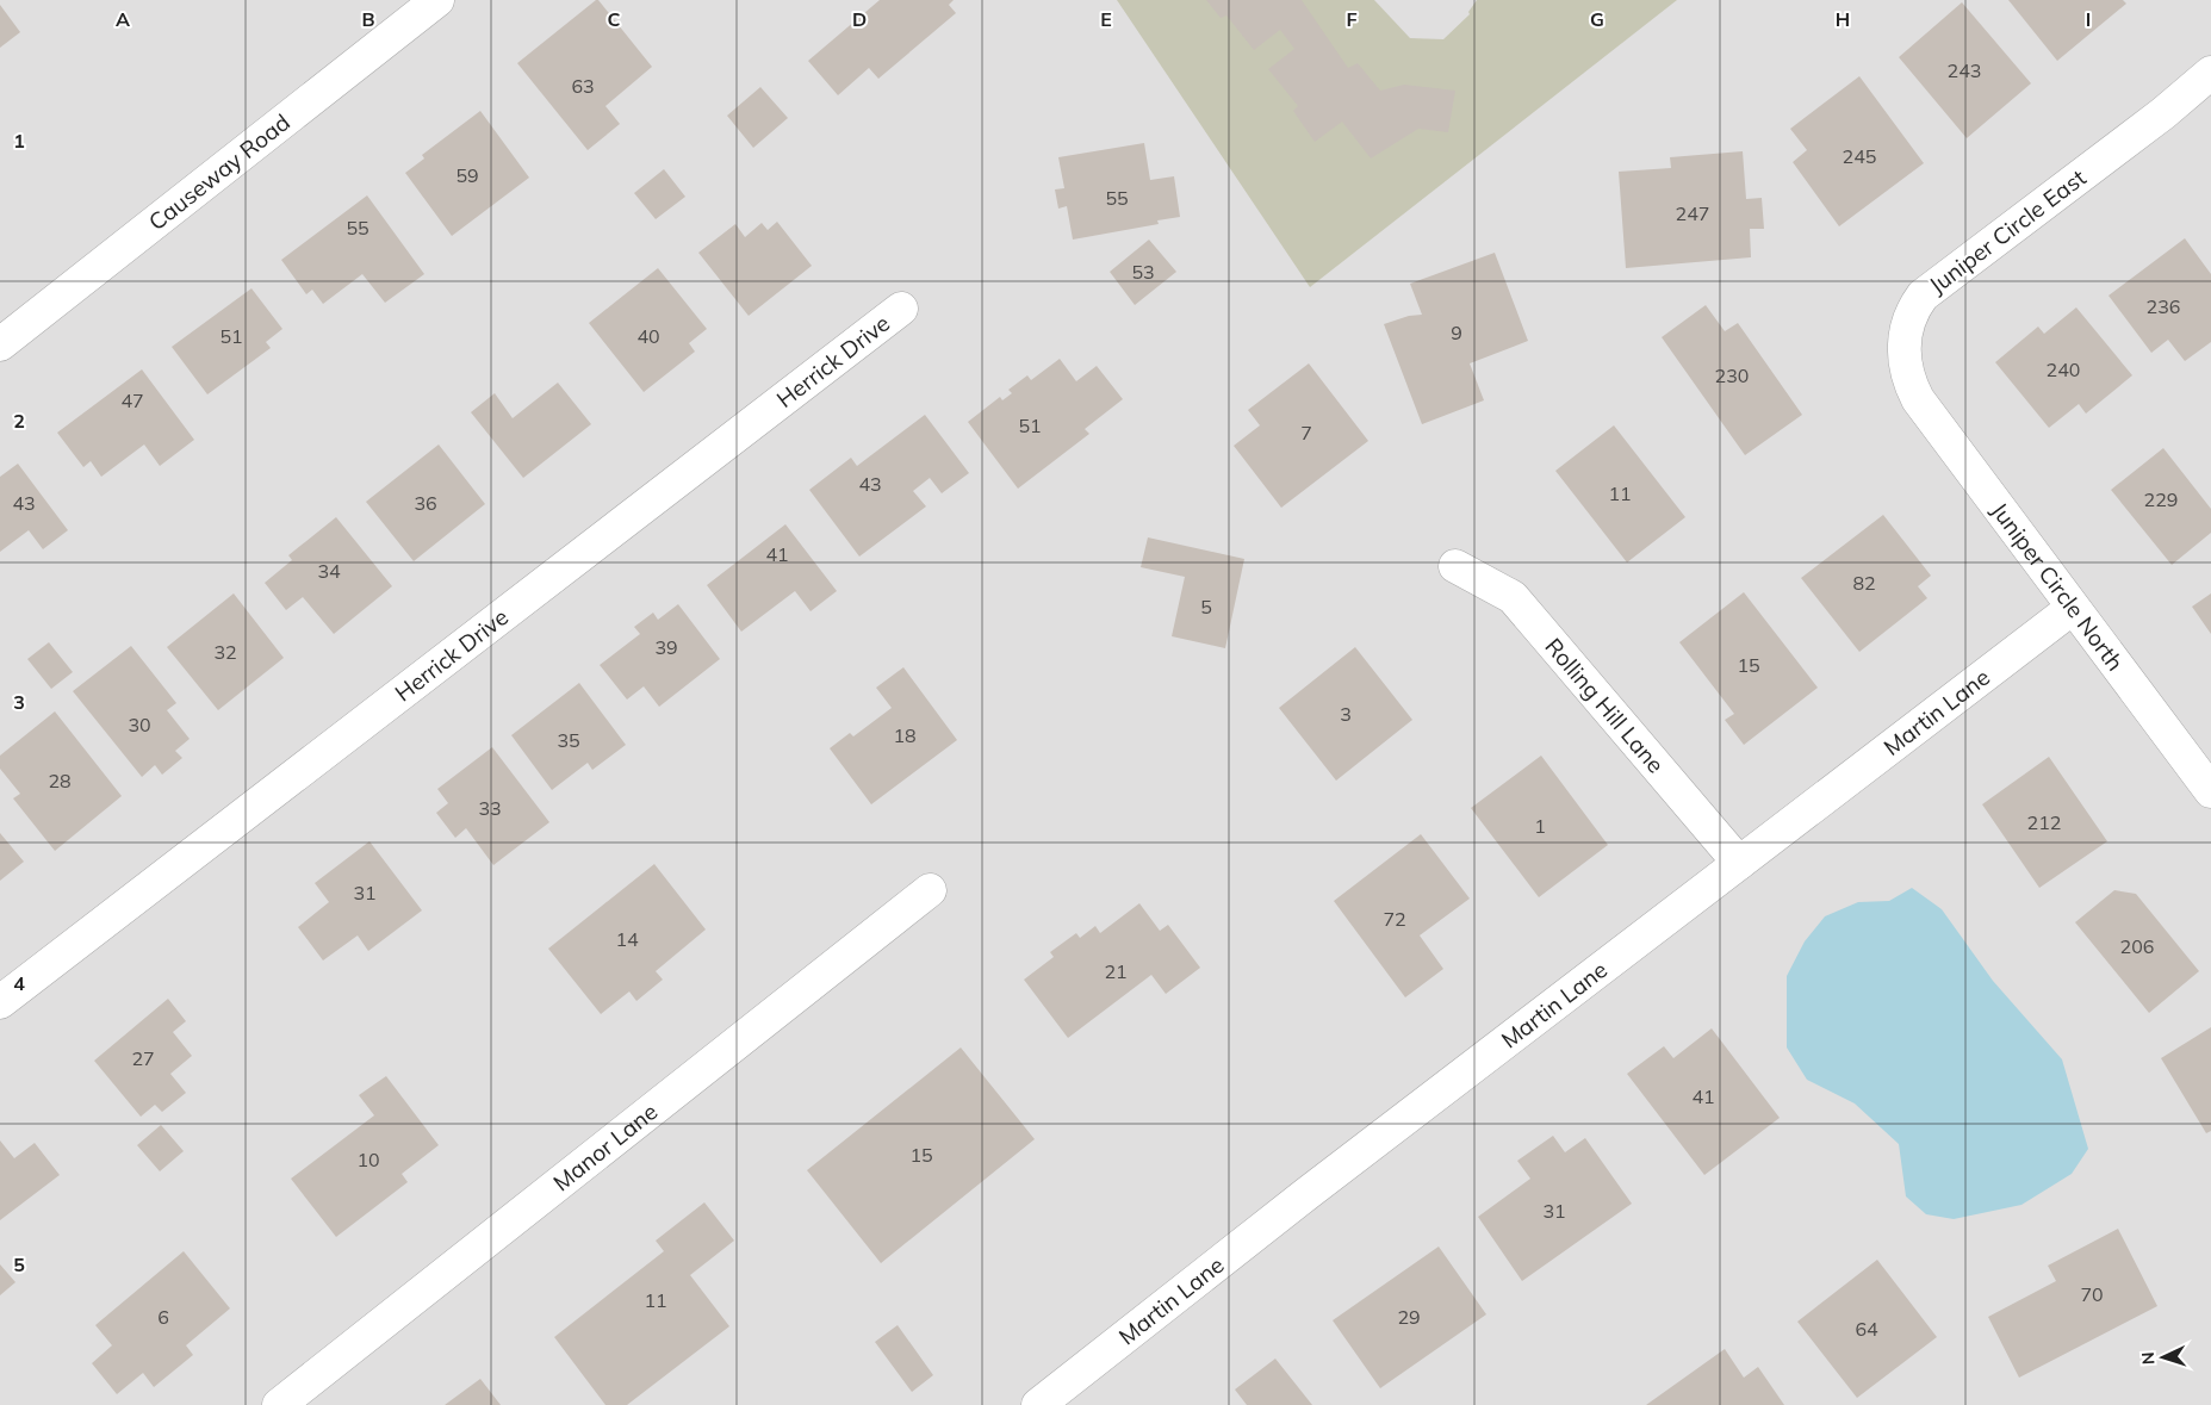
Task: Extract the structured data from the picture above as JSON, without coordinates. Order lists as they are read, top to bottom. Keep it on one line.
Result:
{"streets":{"street":["Causeway Road","Juniper Circle East","Herrick Drive","Juniper Circle North","Rolling Hill Lane","Martin Lane","Manor Lane"]},"crossings":[["Juniper Circle East","Juniper Circle North"],["Juniper Circle North","Martin Lane"],["Rolling Hill Lane","Martin Lane"]],"house_numbers":["243","63","245","59","55","247","55","53","236","9","51","40","240","230","47","51","7","43","11","229","43","36","41","34","82","5","39","32","15","3","30","18","35","28","33","212","1","31","72","14","206","21","27","41","15","10","31","70","11","6","29","64"],"north":"left","grid":{"columns":["A","B","C","D","E","F","G","H","I"],"rows":["1","2","3","4","5"]}}
